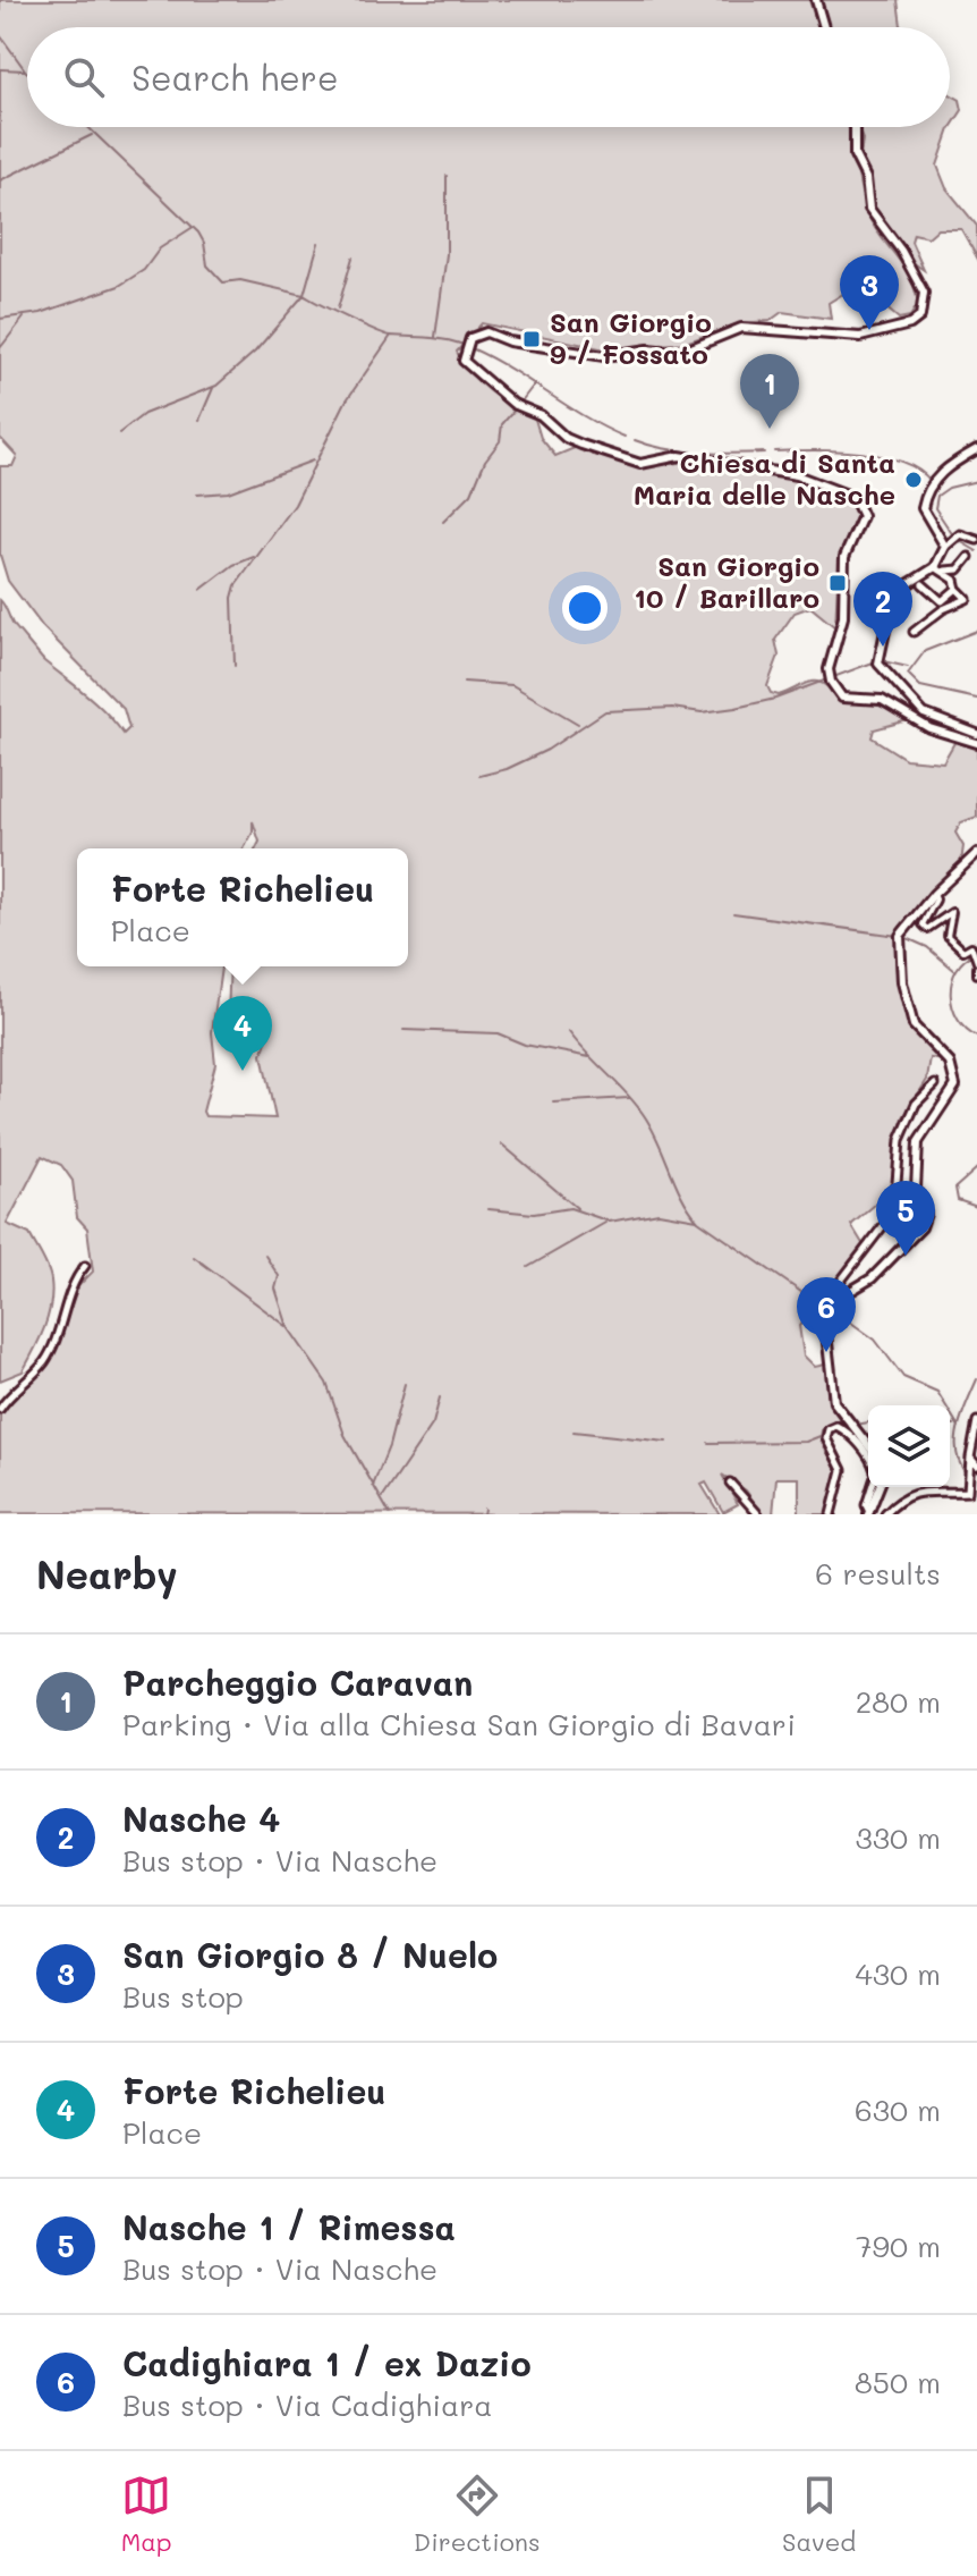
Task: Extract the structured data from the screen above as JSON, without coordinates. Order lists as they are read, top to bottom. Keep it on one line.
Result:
{"places":{"transit":["San Giorgio 9 / Fossato","San Giorgio 10 / Barillaro"],"other":["Chiesa di Santa Maria delle Nasche"]},"page":{"search":"Search here","pins":["3","1","2","4","5","6"],"popup":["Forte Richelieu","Place"],"heading":["Nearby","6 results"],"list":[{"mark":"1","name":"Parcheggio Caravan","note":"Parking · Via alla Chiesa San Giorgio di Bavari","value":"280 m"},{"mark":"2","name":"Nasche 4","note":"Bus stop · Via Nasche","value":"330 m"},{"mark":"3","name":"San Giorgio 8 / Nuelo","note":"Bus stop","value":"430 m"},{"mark":"4","name":"Forte Richelieu","note":"Place","value":"630 m"},{"mark":"5","name":"Nasche 1 / Rimessa","note":"Bus stop · Via Nasche","value":"790 m"},{"mark":"6","name":"Cadighiara 1 / ex Dazio","note":"Bus stop · Via Cadighiara","value":"850 m"}],"nav":["Map","Directions","Saved"]}}
